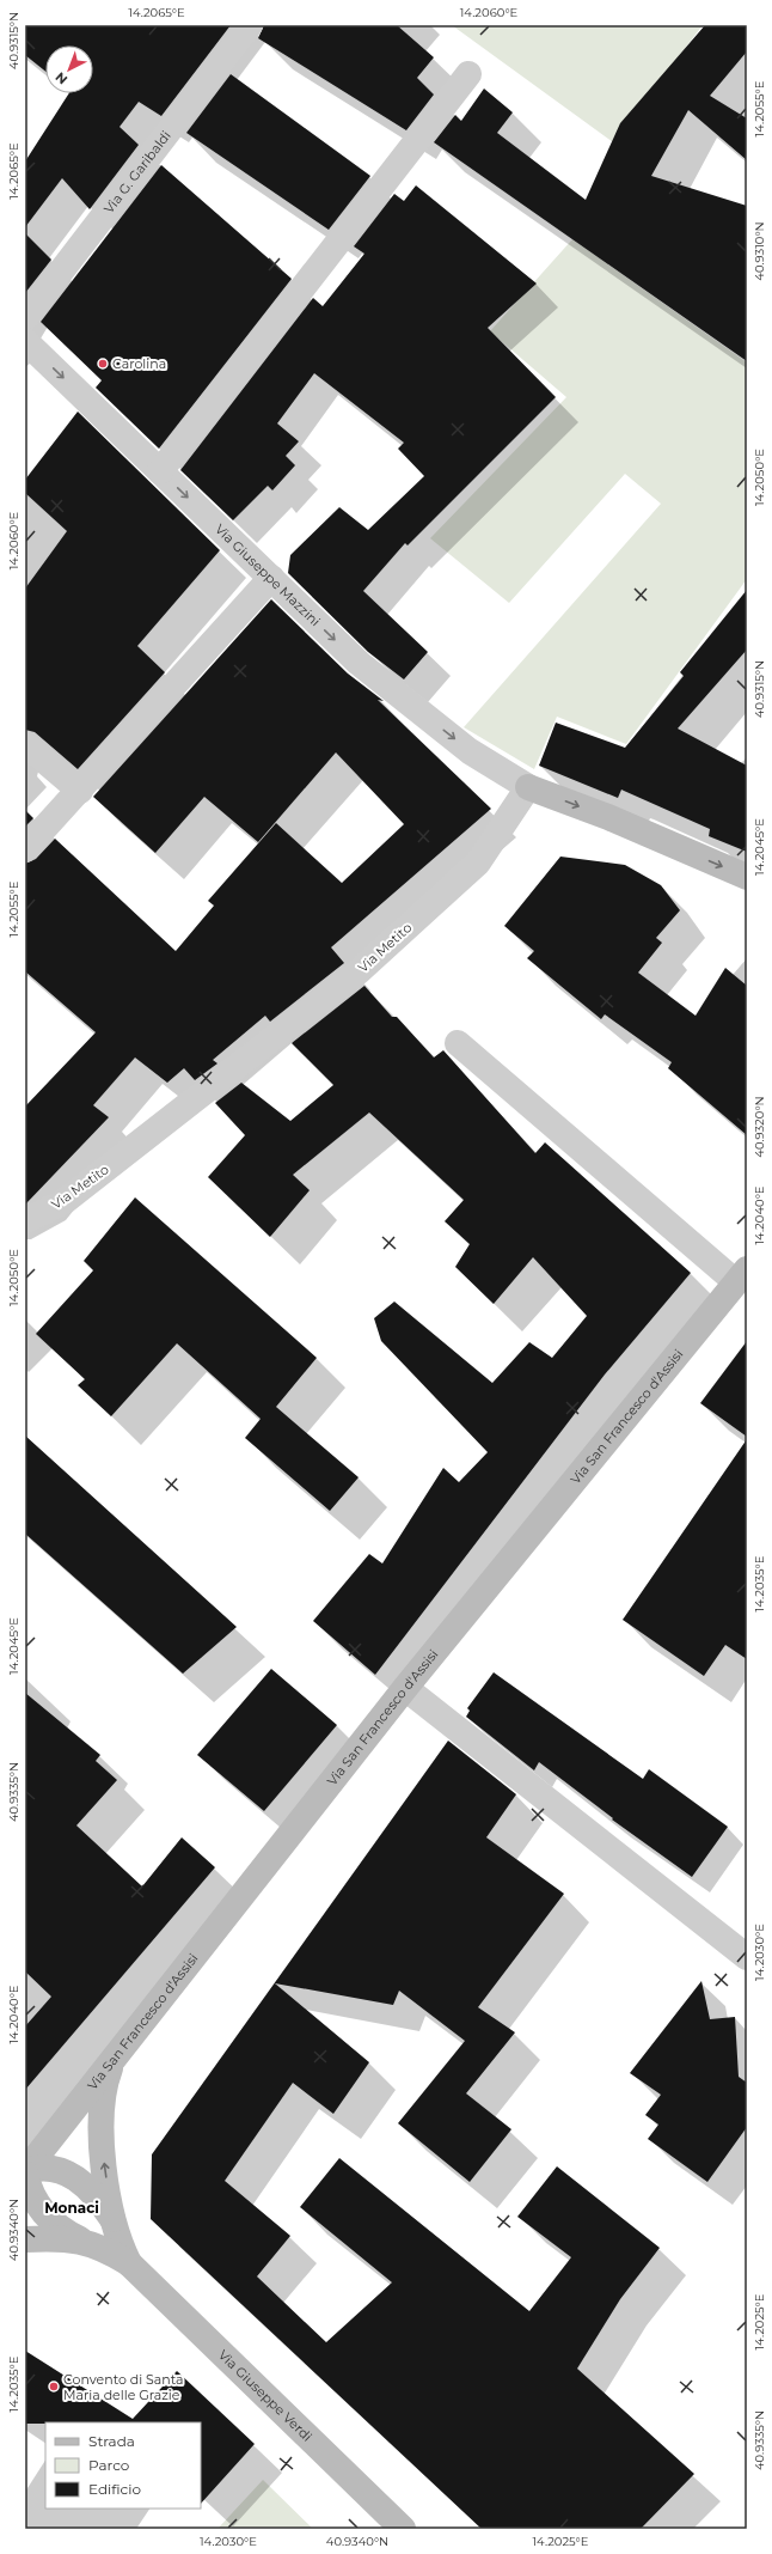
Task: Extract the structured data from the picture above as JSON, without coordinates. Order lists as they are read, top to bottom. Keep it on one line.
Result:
{"streets":{"street":["Via G. Garibaldi","Via Giuseppe Mazzini","Via Metito","Via San Francesco d'Assisi","Via Giuseppe Verdi"]},"crossings":[["Via Giuseppe Mazzini","Via Metito"]],"one_way":["Via Giuseppe Mazzini"],"districts":["Monaci"],"places":["Carolina","Convento di Santa Maria delle Grazie"],"legend":["Strada","Parco","Edificio"],"north":"bottom left","coordinates":["14.2065°E","14.2060°E","40.9315°N","14.2055°E","40.9310°N","14.2050°E","14.2045°E","40.9320°N","14.2040°E","14.2035°E","40.9335°N","14.2030°E","40.9340°N","14.2025°E"]}
